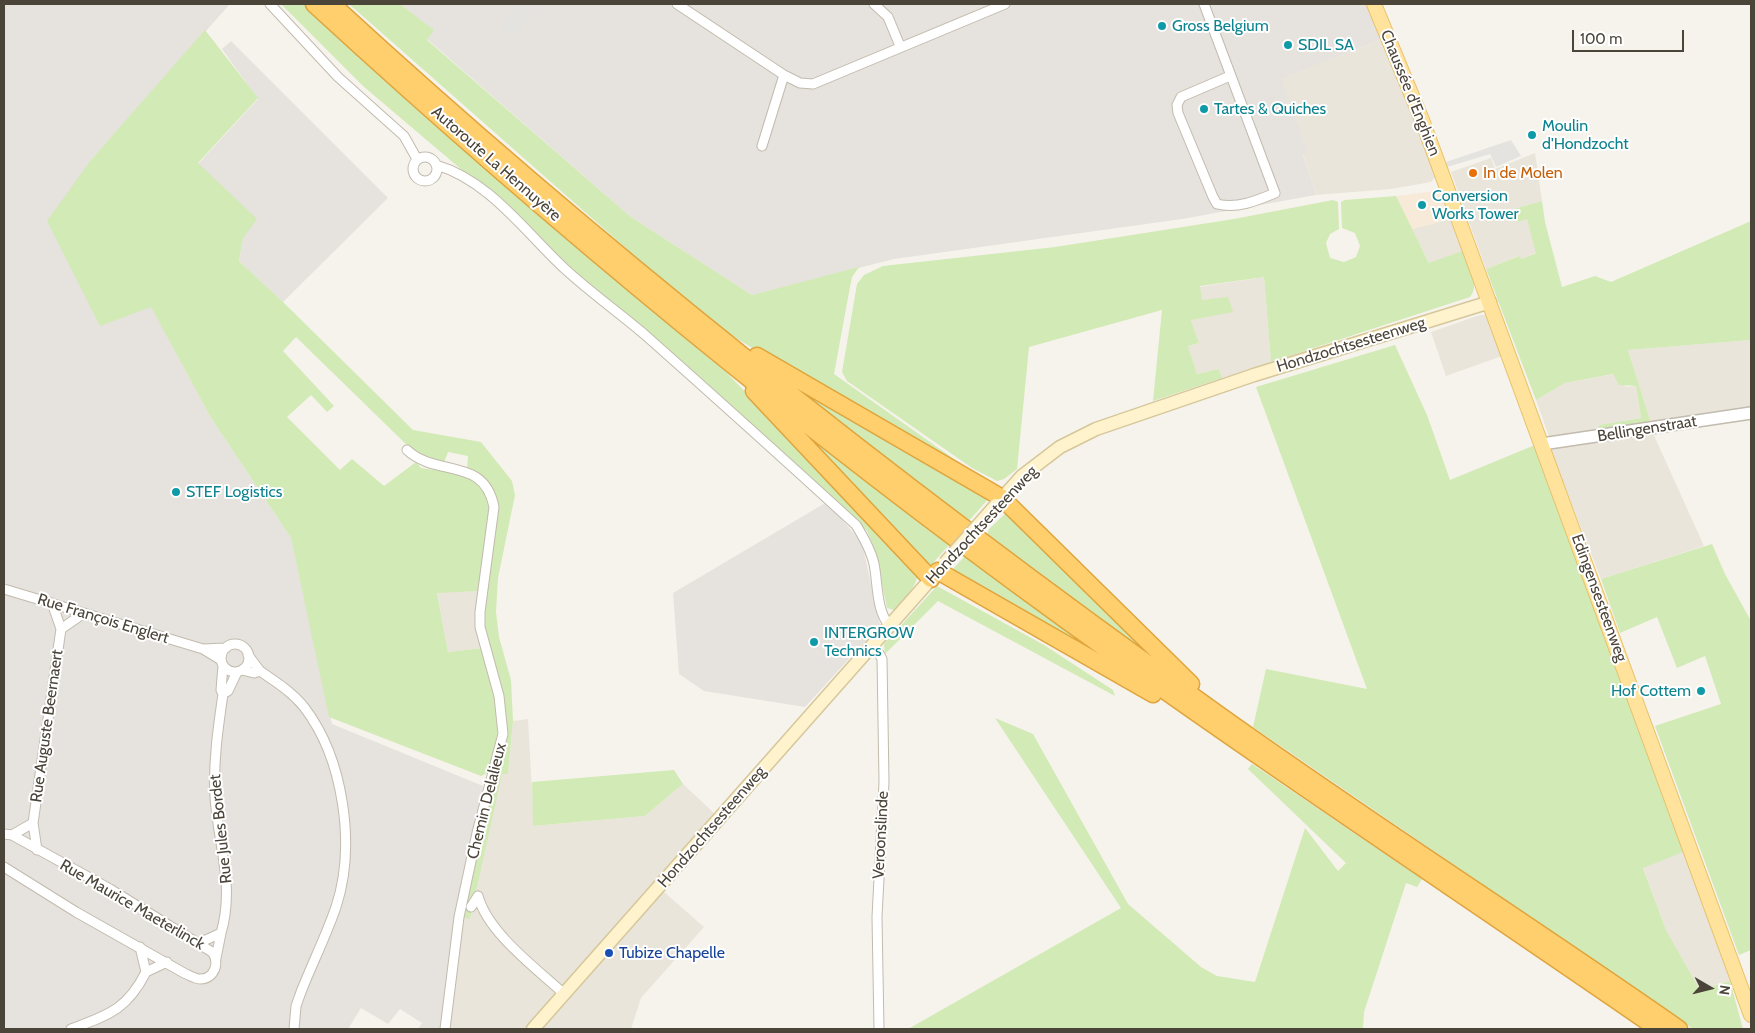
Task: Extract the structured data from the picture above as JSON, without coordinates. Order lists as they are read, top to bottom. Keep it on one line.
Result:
{"streets":{"highway":["Autoroute La Hennuyère"],"main road":["Chaussée d'Enghien","Hondzochtsesteenweg","Edingensesteenweg"],"street":["Bellingenstraat","Rue François Englert","Rue Auguste Beernaert","Chemin Delalieux","Rue Jules Bordet","Veroonslinde","Rue Maurice Maeterlinck"]},"crossings":[["Chaussée d'Enghien","Edingensesteenweg"],["Hondzochtsesteenweg","Edingensesteenweg"],["Hondzochtsesteenweg","Veroonslinde"],["Bellingenstraat","Edingensesteenweg"],["Rue Auguste Beernaert","Rue Maurice Maeterlinck"],["Rue Jules Bordet","Rue Maurice Maeterlinck"]],"places":["Gross Belgium","SDIL SA","Tartes & Quiches","Moulin d'Hondzocht","In de Molen","Conversion Works Tower","STEF Logistics","INTERGROW Technics","Hof Cottem","Tubize Chapelle"],"scale_bar":"100 m","north":"right"}
